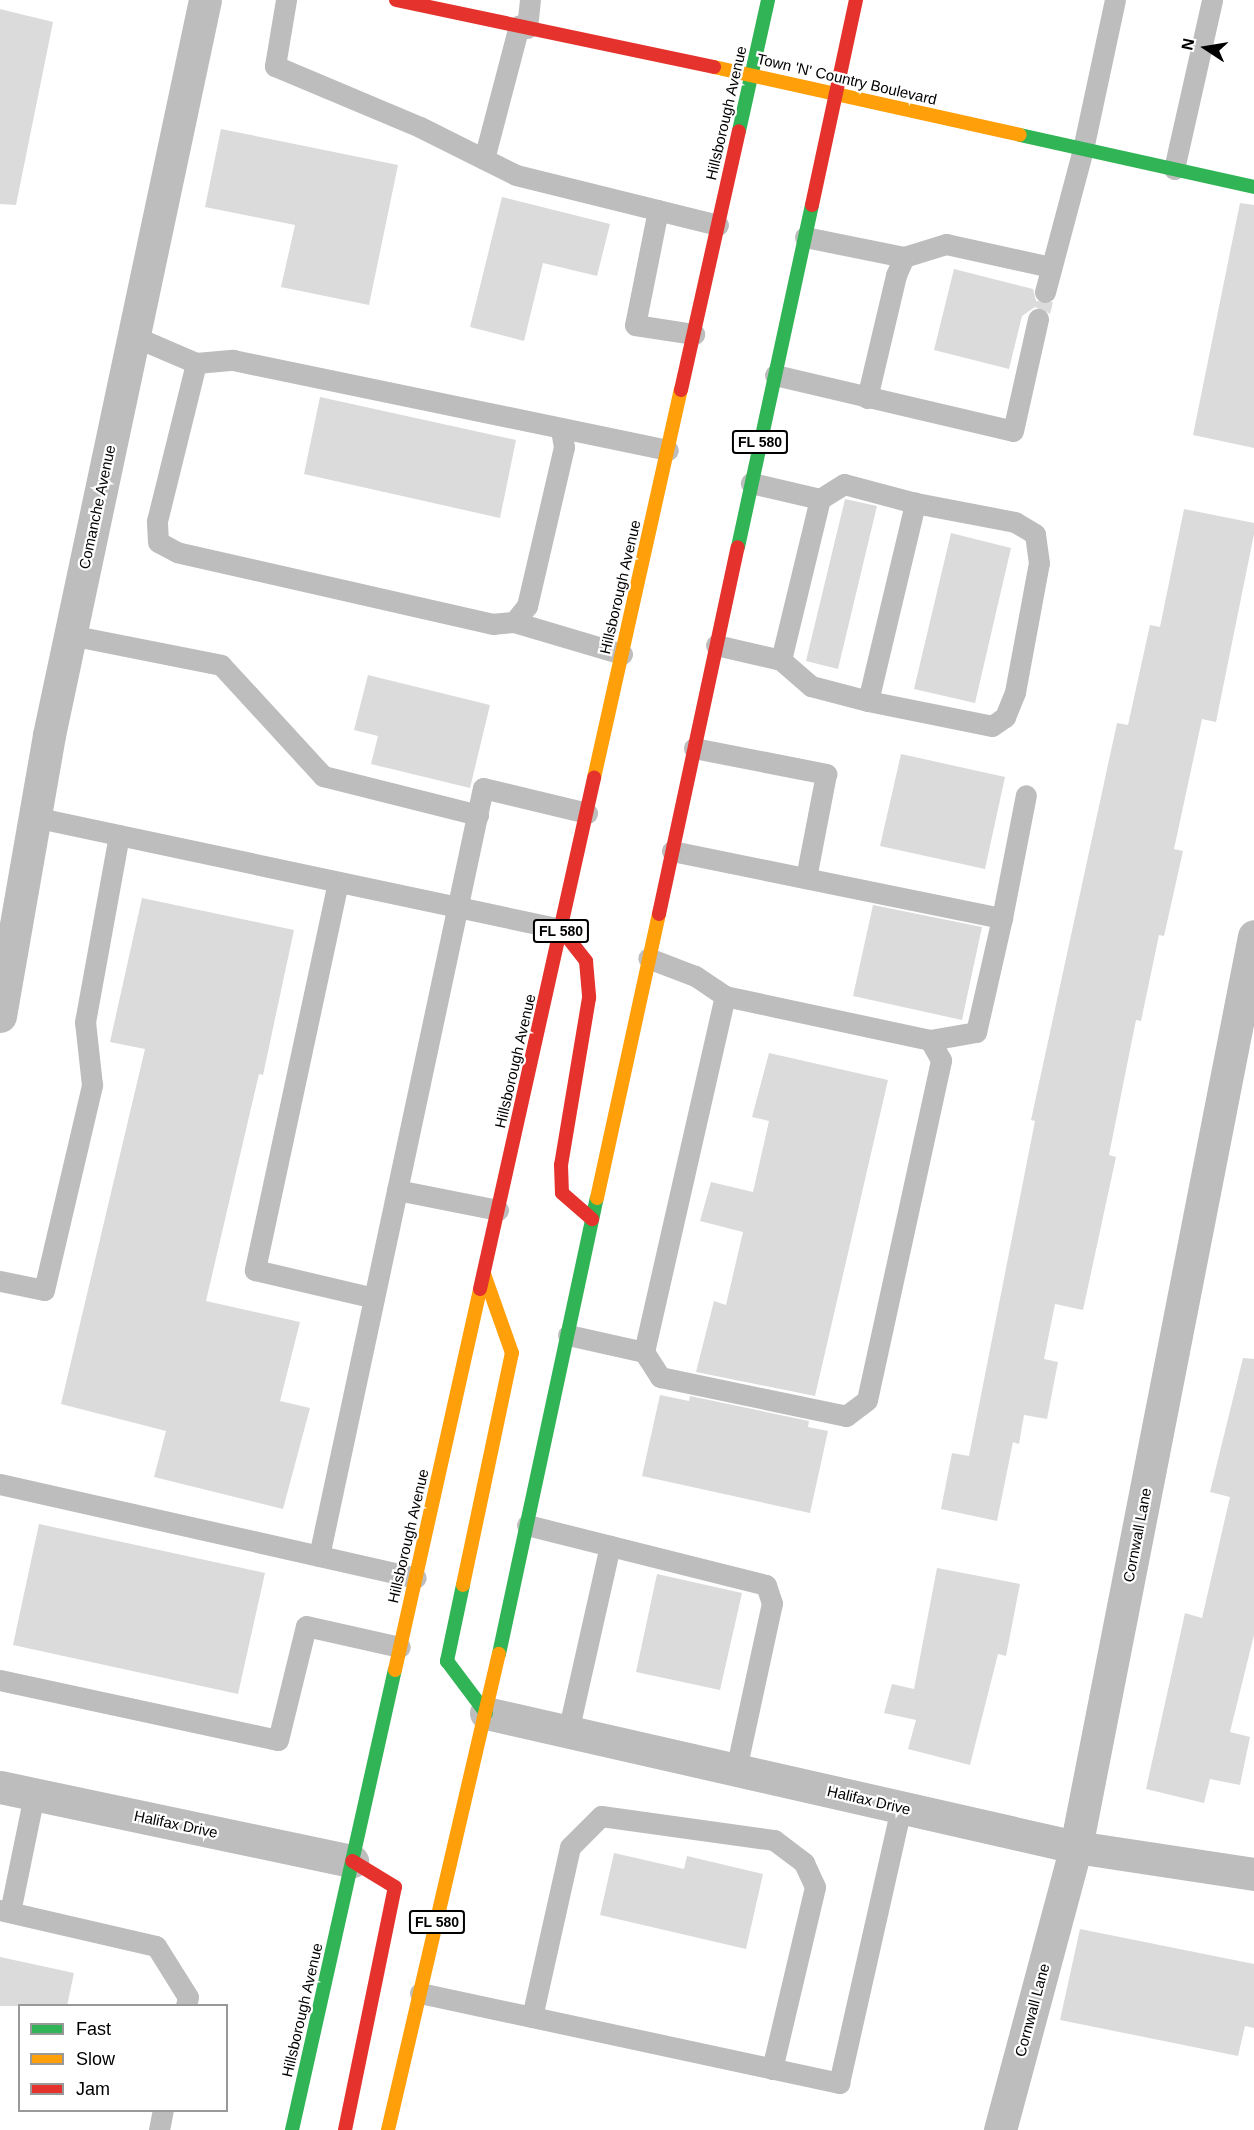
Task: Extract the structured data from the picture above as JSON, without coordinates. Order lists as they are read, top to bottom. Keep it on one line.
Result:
{"streets":{"main road":["Town 'N' Country Boulevard","Hillsborough Avenue","FL 580"],"street":["Comanche Avenue","Cornwall Lane","Halifax Drive"]},"crossings":[["Town 'N' Country Boulevard","Hillsborough Avenue"],["Town 'N' Country Boulevard","FL 580"],["Hillsborough Avenue","Halifax Drive"],["FL 580","Halifax Drive"],["Cornwall Lane","Halifax Drive"]],"legend":["Fast","Slow","Jam"],"north":"left"}
